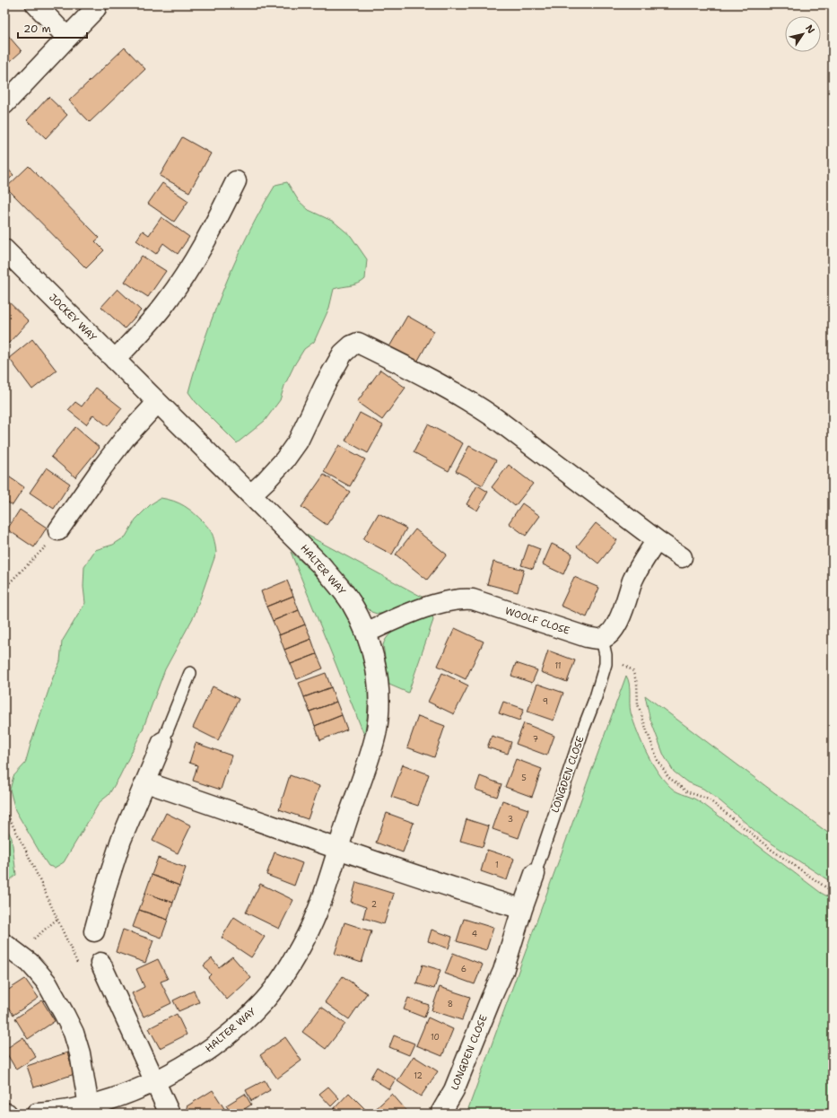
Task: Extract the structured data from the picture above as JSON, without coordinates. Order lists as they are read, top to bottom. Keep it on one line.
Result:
{"streets":{"street":["JOCKEY WAY","HALTER WAY","WOOLF CLOSE","LONGDEN CLOSE"]},"crossings":[["JOCKEY WAY","HALTER WAY"],["HALTER WAY","WOOLF CLOSE"],["WOOLF CLOSE","LONGDEN CLOSE"]],"house_numbers":["11","9","7","5","3","1","2","4","6","8","10","12"],"scale_bar":"20 m","north":"top right"}
